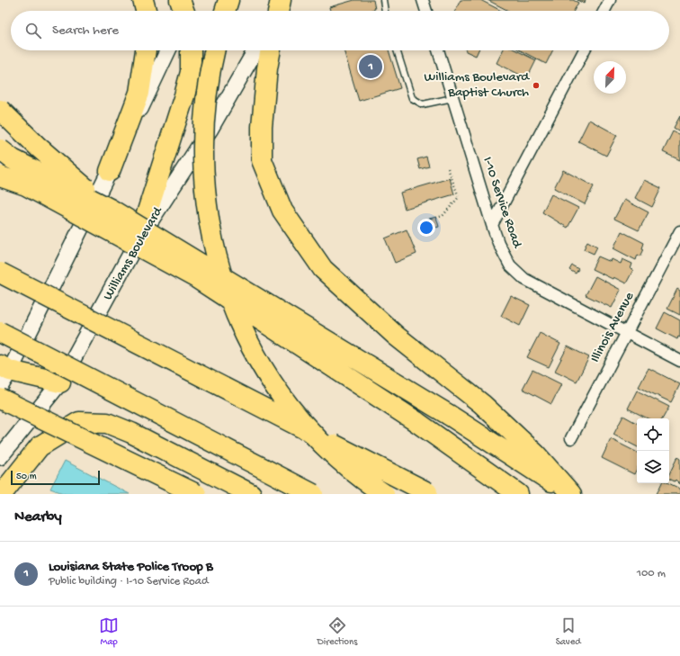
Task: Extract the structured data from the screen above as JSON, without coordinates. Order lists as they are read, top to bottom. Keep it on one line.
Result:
{"streets":{"main road":["Williams Boulevard"],"street":["I-10 Service Road","Illinois Avenue"]},"crossings":[["I-10 Service Road","Illinois Avenue"]],"places":["Williams Boulevard Baptist Church"],"scale_bar":"50 m","north":"top right","page":{"search":"Search here","pins":"1","scale":"50 m","heading":"Nearby","list":[{"mark":"1","name":"Louisiana State Police Troop B","note":"Public building · I-10 Service Road","value":"100 m"}],"nav":["Map","Directions","Saved"]}}
